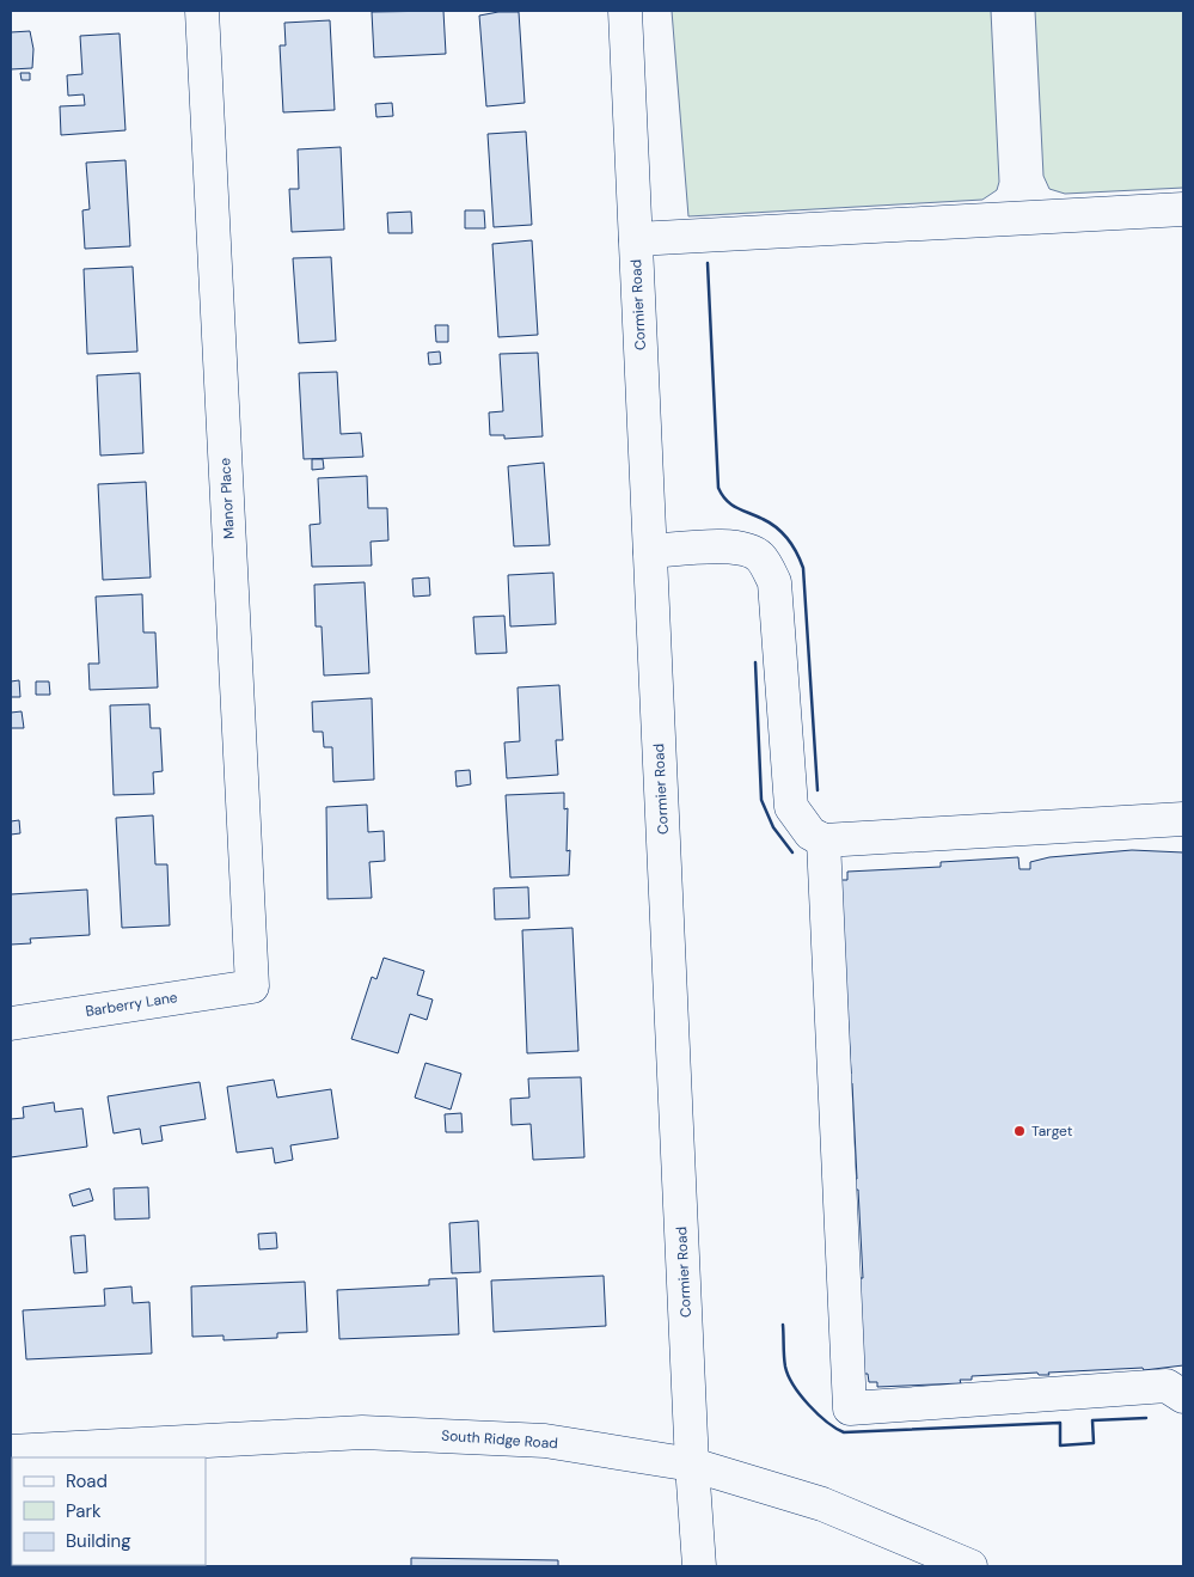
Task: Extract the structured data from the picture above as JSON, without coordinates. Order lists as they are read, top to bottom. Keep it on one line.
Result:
{"streets":{"street":["Cormier Road","Manor Place","Barberry Lane","South Ridge Road"]},"crossings":[["Cormier Road","South Ridge Road"],["Manor Place","Barberry Lane"]],"places":["Target"],"legend":["Road","Park","Building"]}
